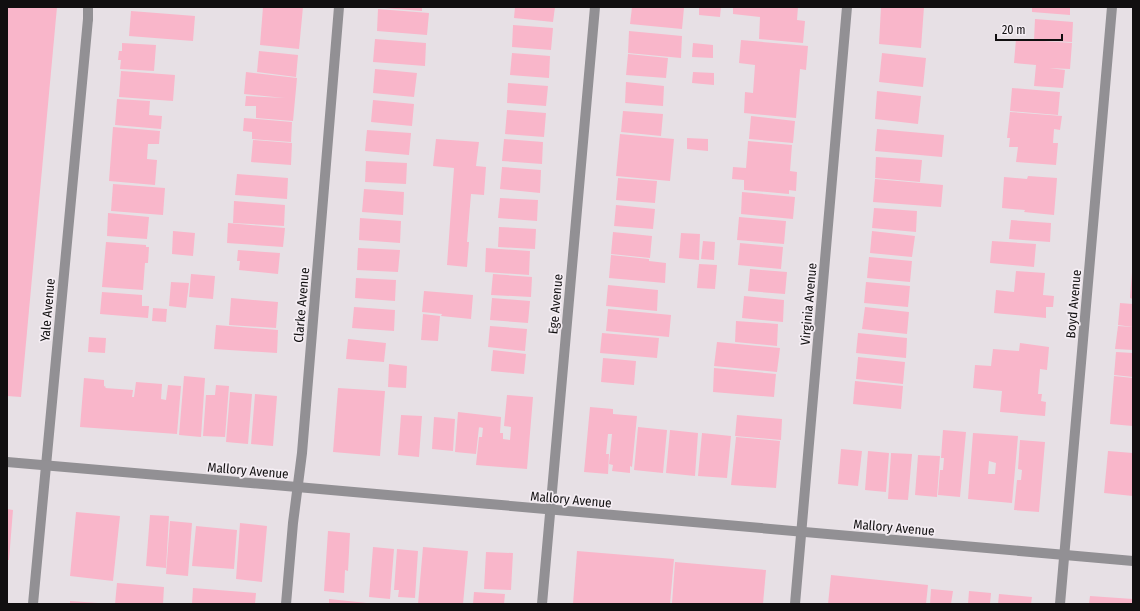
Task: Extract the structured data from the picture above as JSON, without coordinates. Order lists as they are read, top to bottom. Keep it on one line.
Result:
{"streets":{"street":["Ege Avenue","Virginia Avenue","Boyd Avenue","Clarke Avenue","Yale Avenue","Mallory Avenue"]},"crossings":[["Ege Avenue","Mallory Avenue"],["Virginia Avenue","Mallory Avenue"],["Boyd Avenue","Mallory Avenue"],["Clarke Avenue","Mallory Avenue"],["Yale Avenue","Mallory Avenue"]],"scale_bar":"20 m"}
